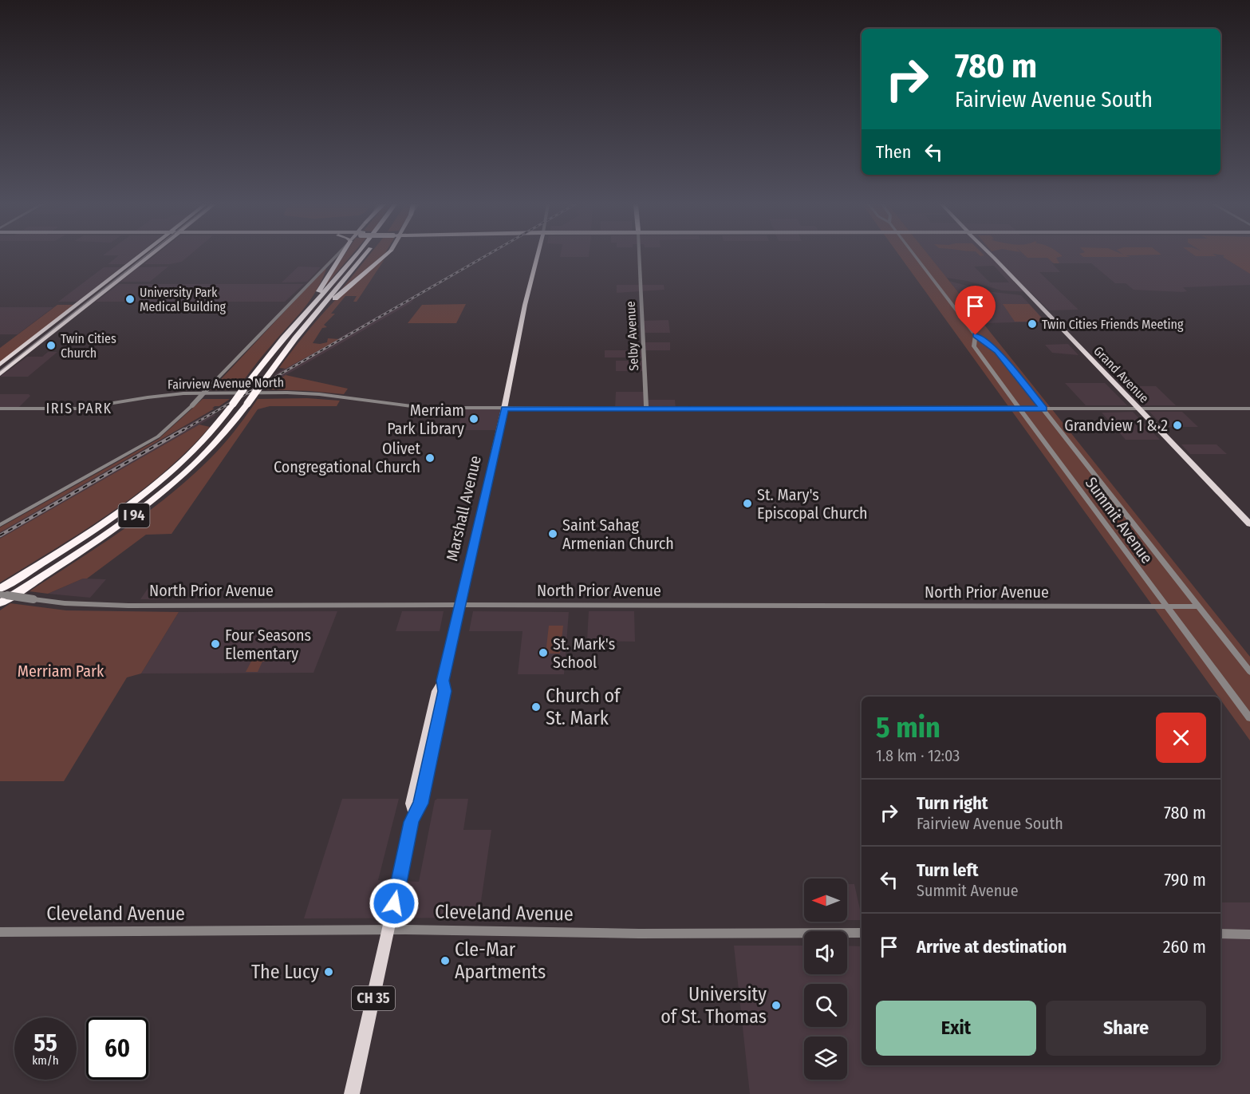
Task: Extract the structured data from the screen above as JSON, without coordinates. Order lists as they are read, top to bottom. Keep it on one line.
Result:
{"streets":{"highway":["I 94"],"main road":["Grand Avenue","Marshall Avenue","CH 35"],"street":["Selby Avenue","Fairview Avenue North","Summit Avenue","North Prior Avenue","Cleveland Avenue"]},"crossings":[["Selby Avenue","Fairview Avenue North"],["Grand Avenue","Fairview Avenue North"],["Fairview Avenue North","Marshall Avenue"],["Fairview Avenue North","Summit Avenue"],["Marshall Avenue","North Prior Avenue"],["Marshall Avenue","Cleveland Avenue"],["Summit Avenue","North Prior Avenue"]],"districts":["IRIS PARK"],"parks":["Merriam Park"],"places":["University Park Medical Building","Twin Cities Friends Meeting","Twin Cities Church","Merriam Park Library","Grandview 1 & 2","Olivet Congregational Church","St. Mary's Episcopal Church","Saint Sahag Armenian Church","Four Seasons Elementary","St. Mark's School","Church of St. Mark","Cle-Mar Apartments","The Lucy","University of St. Thomas"],"north":"left","page":{"turn":["780 m","Fairview Avenue South"],"then":"Then","heading":["5 min","1.8 km · 12:03"],"list":[{"name":"Turn right","note":"Fairview Avenue South","value":"780 m"},{"name":"Turn left","note":"Summit Avenue","value":"790 m"},{"name":"Arrive at destination","value":"260 m"}],"buttons":["Exit","Share"],"speed":"55 km/h","limit":"60"}}
